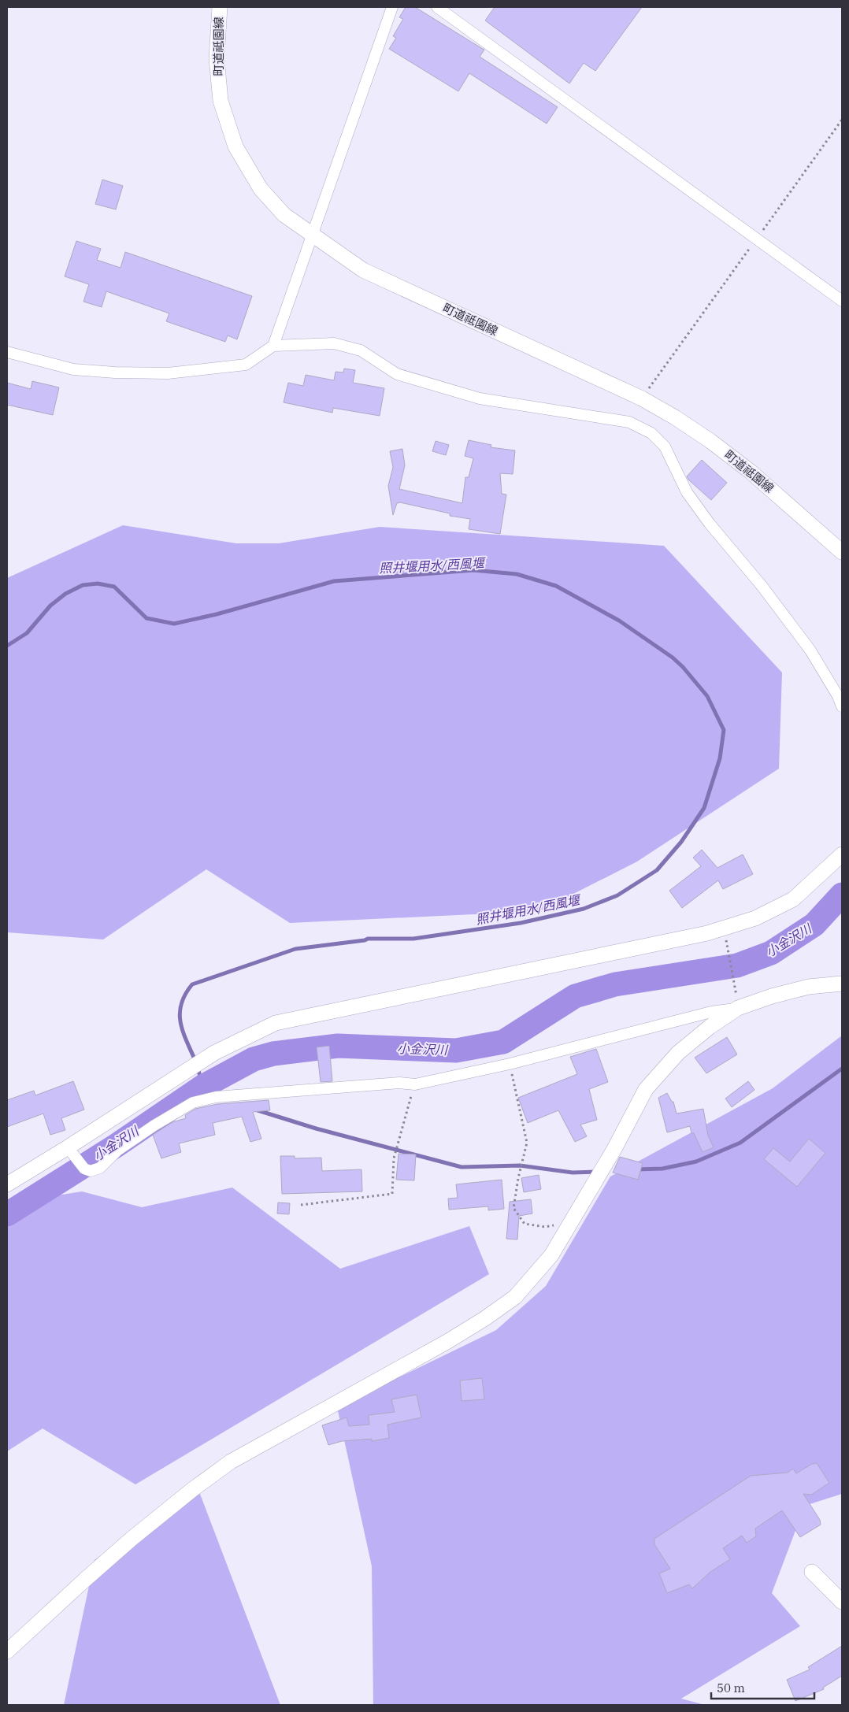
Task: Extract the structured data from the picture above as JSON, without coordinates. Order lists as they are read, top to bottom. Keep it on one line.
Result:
{"streets":{"street":["町道祗園線"]},"water":["照井堰用水/西風堰","小金沢川"],"scale_bar":"50 m"}
